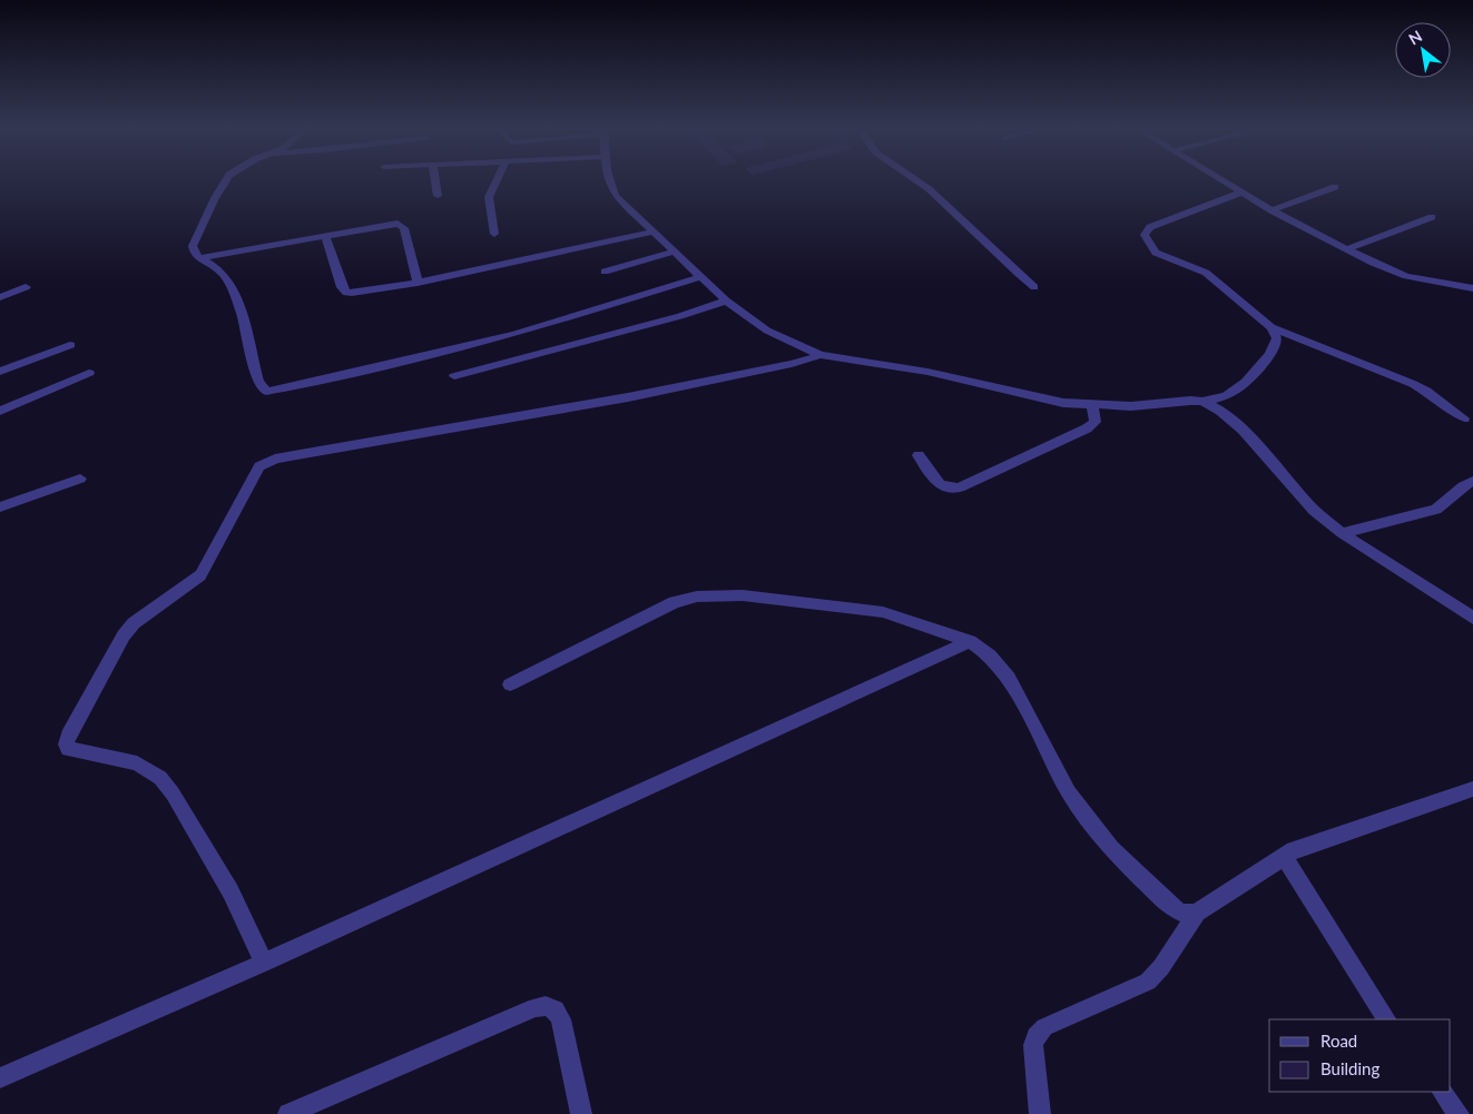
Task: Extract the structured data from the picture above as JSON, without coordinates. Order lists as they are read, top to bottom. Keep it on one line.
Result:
{"legend":["Road","Building"],"north":"top left"}
